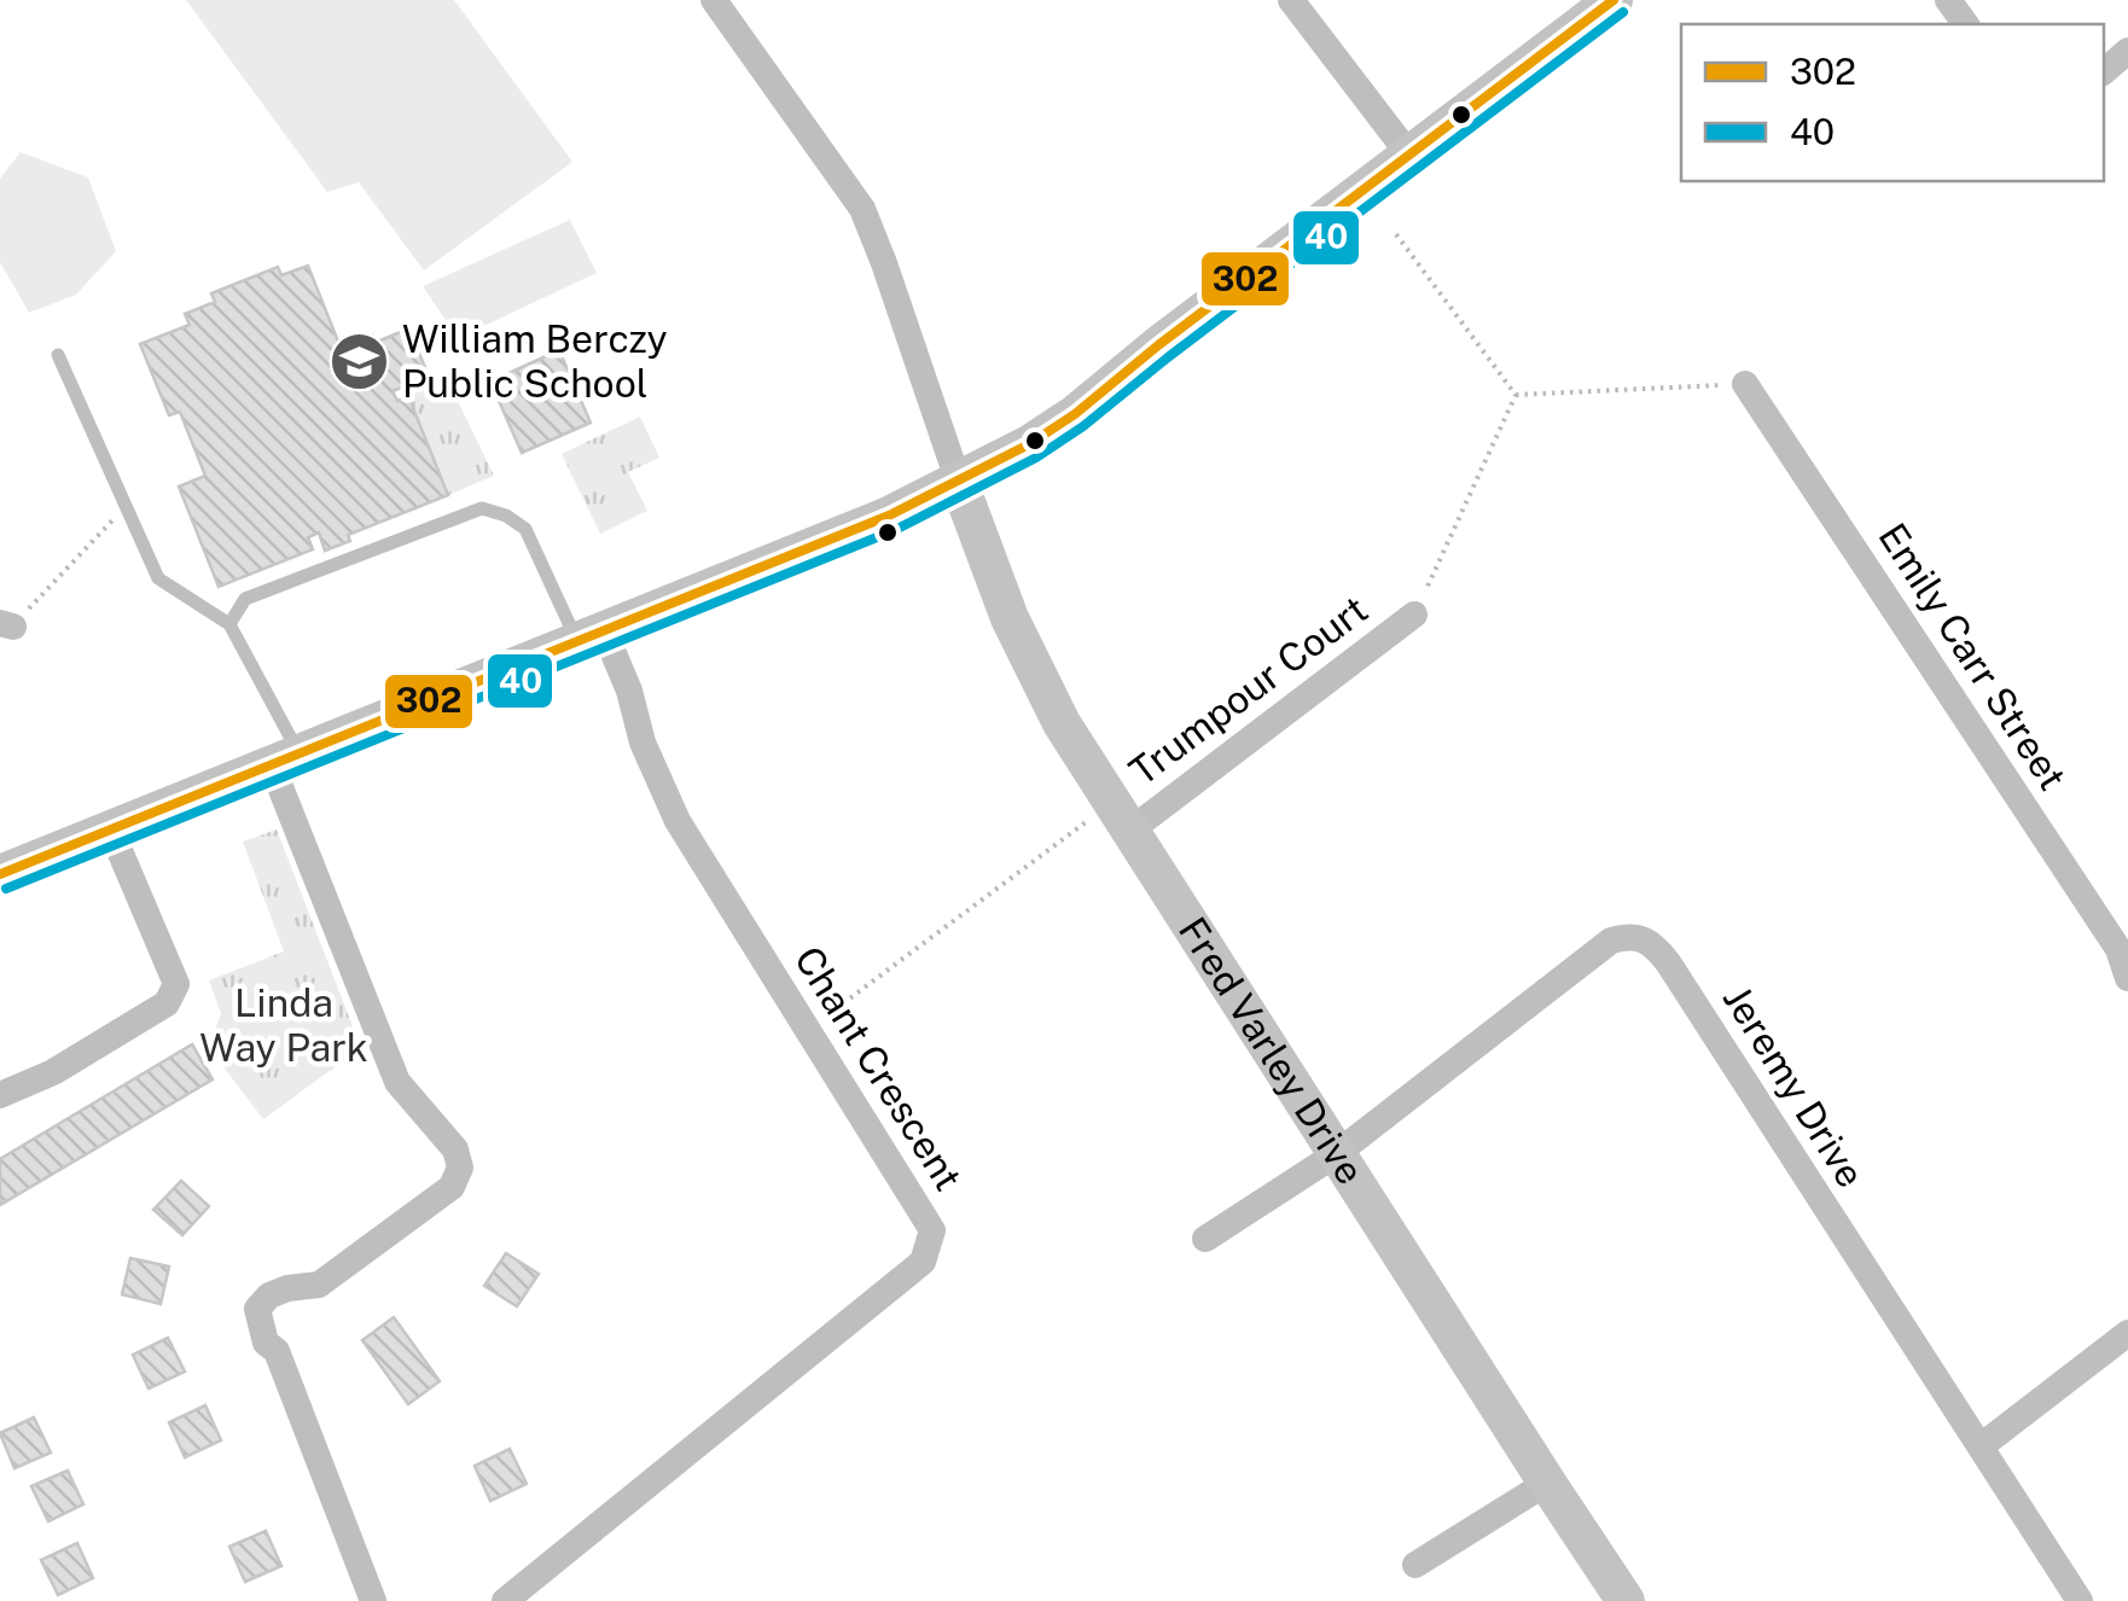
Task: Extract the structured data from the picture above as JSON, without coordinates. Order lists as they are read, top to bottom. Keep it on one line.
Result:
{"streets":{"main road":["Fred Varley Drive"],"street":["Emily Carr Street","Trumpour Court","Chant Crescent","Jeremy Drive"]},"crossings":[["Trumpour Court","Fred Varley Drive"],["Fred Varley Drive","Jeremy Drive"]],"parks":["Linda Way Park"],"places":{"school or university":["William Berczy Public School"]},"lines":["transit line 302","transit line 40"],"legend":["302","40"]}
